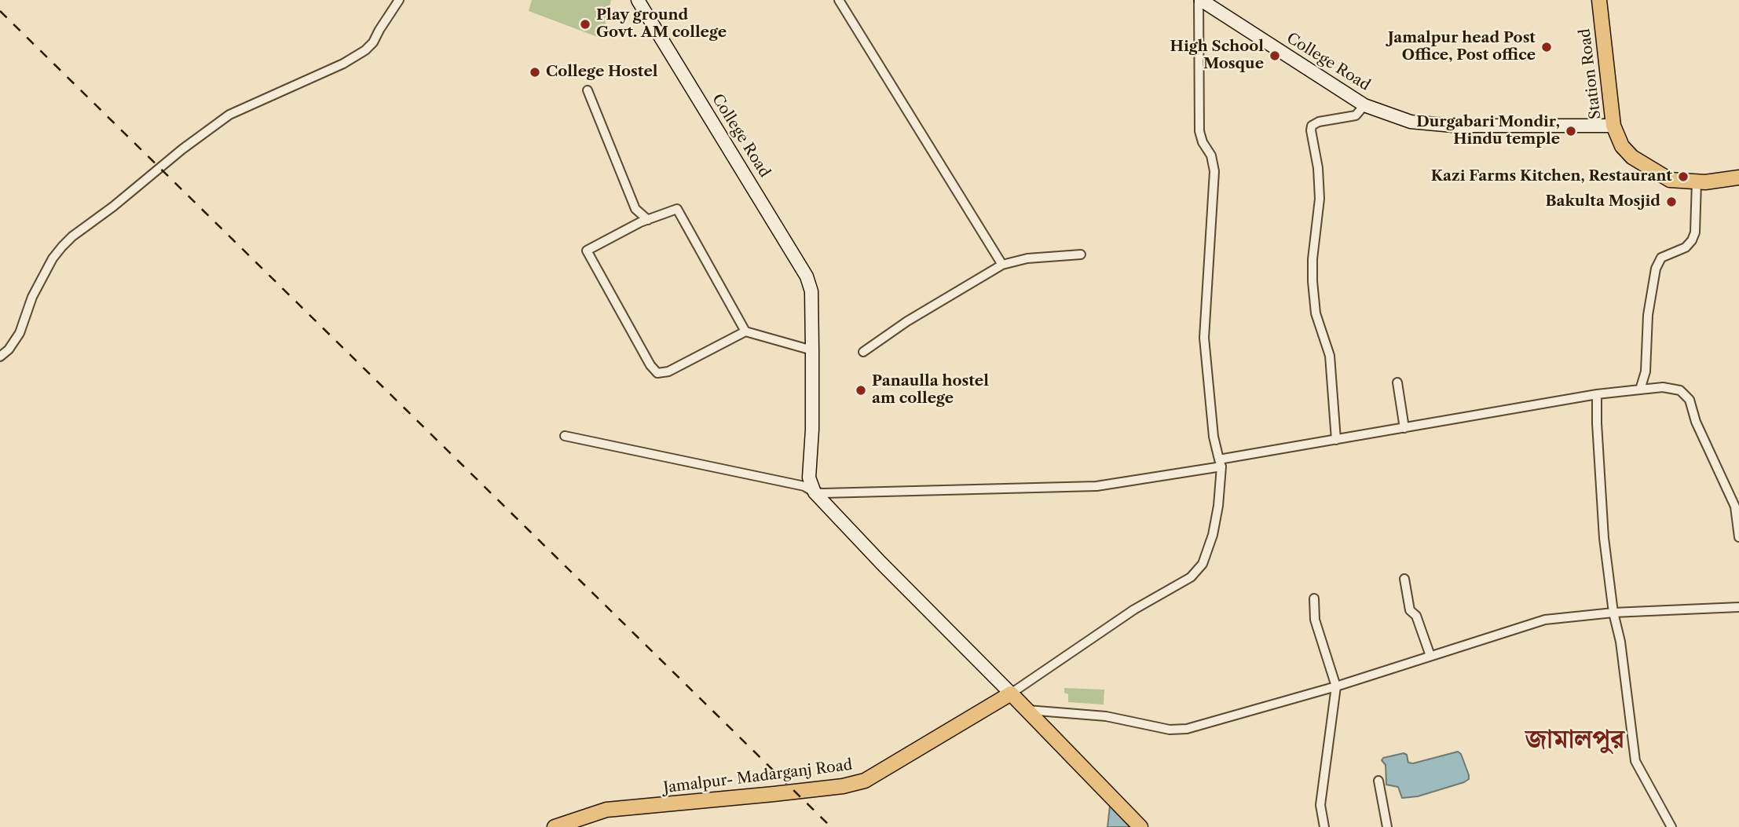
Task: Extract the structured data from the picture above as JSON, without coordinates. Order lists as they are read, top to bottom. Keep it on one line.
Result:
{"streets":{"main road":["College Road","Station Road","Jamalpur- Madarganj Road"]},"crossings":[["College Road","Station Road"]],"districts":["জামালপুর"],"places":["Play ground Govt. AM college","Jamalpur head Post Office, Post office","High School Mosque","College Hostel","Durgabari Mondir, Hindu temple","Kazi Farms Kitchen, Restaurant","Bakulta Mosjid","Panaulla hostel am college"]}
